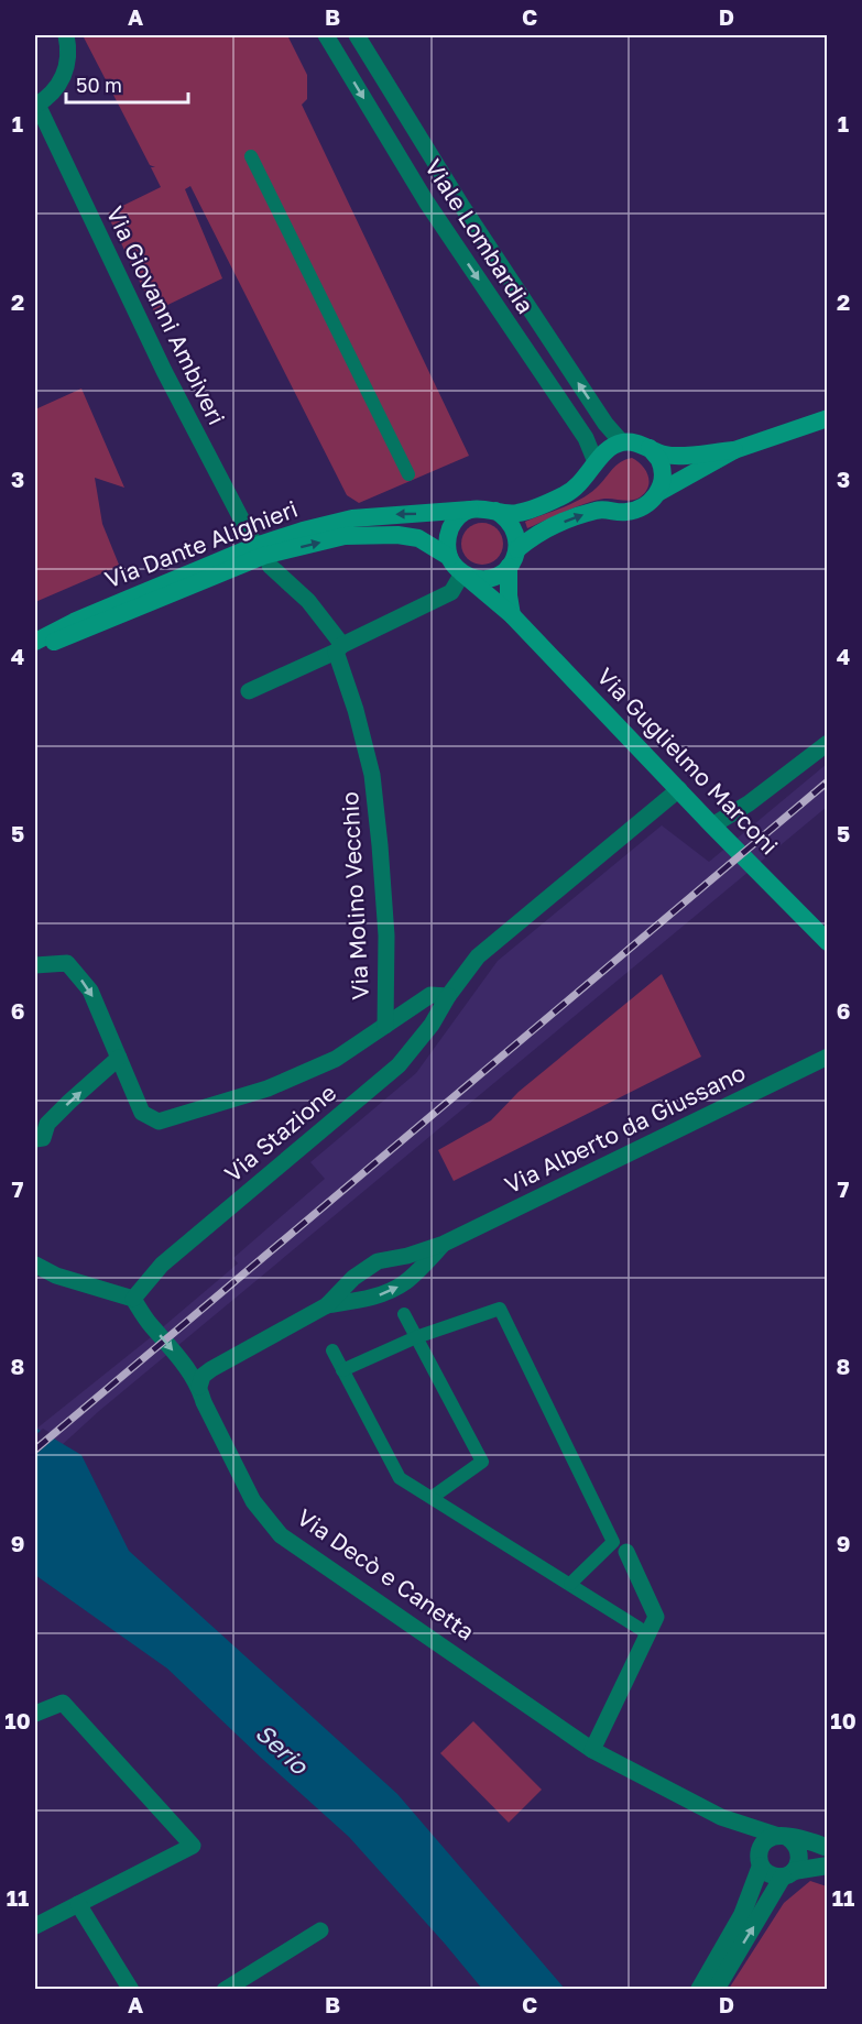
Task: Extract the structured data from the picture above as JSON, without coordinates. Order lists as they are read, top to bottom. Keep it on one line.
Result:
{"streets":{"main road":["Via Dante Alighieri","Via Guglielmo Marconi"],"street":["Viale Lombardia","Via Giovanni Ambiveri","Via Molino Vecchio","Via Alberto da Giussano","Via Stazione","Via Decò e Canetta"]},"crossings":[["Via Giovanni Ambiveri","Via Dante Alighieri"],["Via Dante Alighieri","Via Guglielmo Marconi"],["Via Guglielmo Marconi","Via Stazione"],["Via Stazione","Via Decò e Canetta"]],"water":["Serio"],"scale_bar":"50 m","grid":{"columns":["A","B","C","D"],"rows":["1","2","3","4","5","6","7","8","9","10","11"]}}
